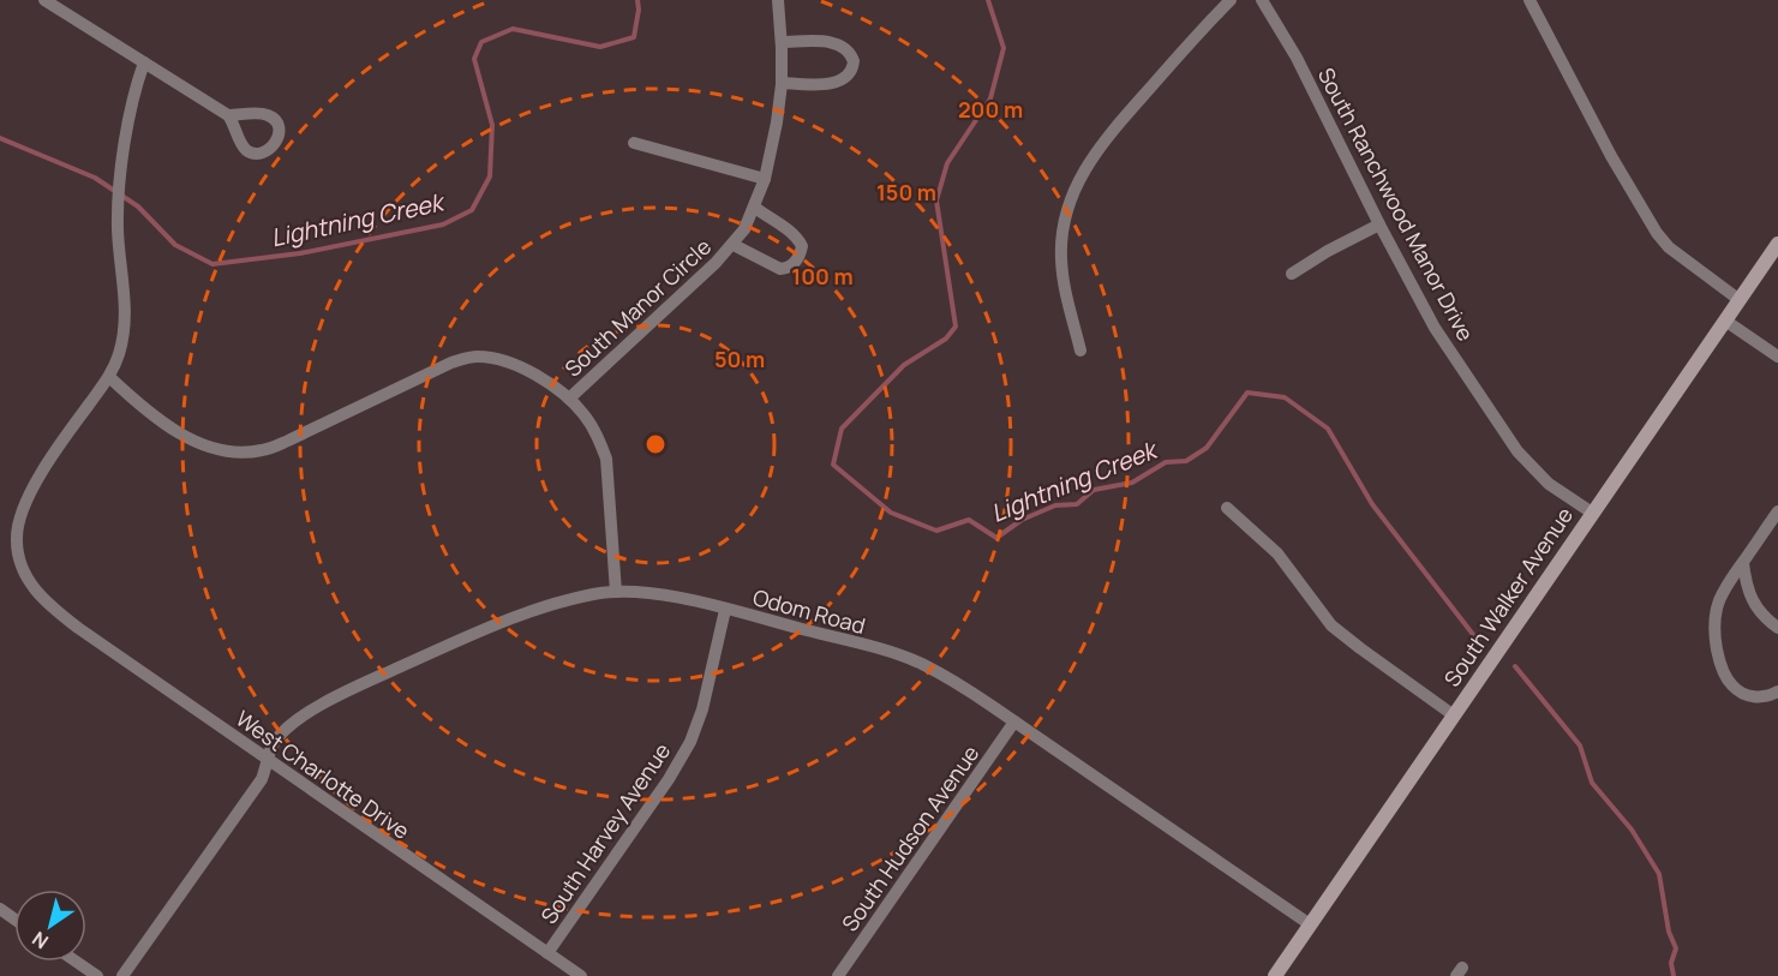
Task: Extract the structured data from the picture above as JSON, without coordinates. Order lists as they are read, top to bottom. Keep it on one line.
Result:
{"streets":{"main road":["South Walker Avenue"],"street":["South Ranchwood Manor Drive","South Manor Circle","Odom Road","West Charlotte Drive","South Harvey Avenue","South Hudson Avenue"]},"crossings":[["South Ranchwood Manor Drive","South Walker Avenue"],["South Walker Avenue","Odom Road"],["Odom Road","West Charlotte Drive"],["Odom Road","South Harvey Avenue"],["Odom Road","South Hudson Avenue"],["West Charlotte Drive","South Harvey Avenue"]],"water":["Lightning Creek"],"north":"bottom left","rings":["200 m","150 m","100 m","50 m"]}
